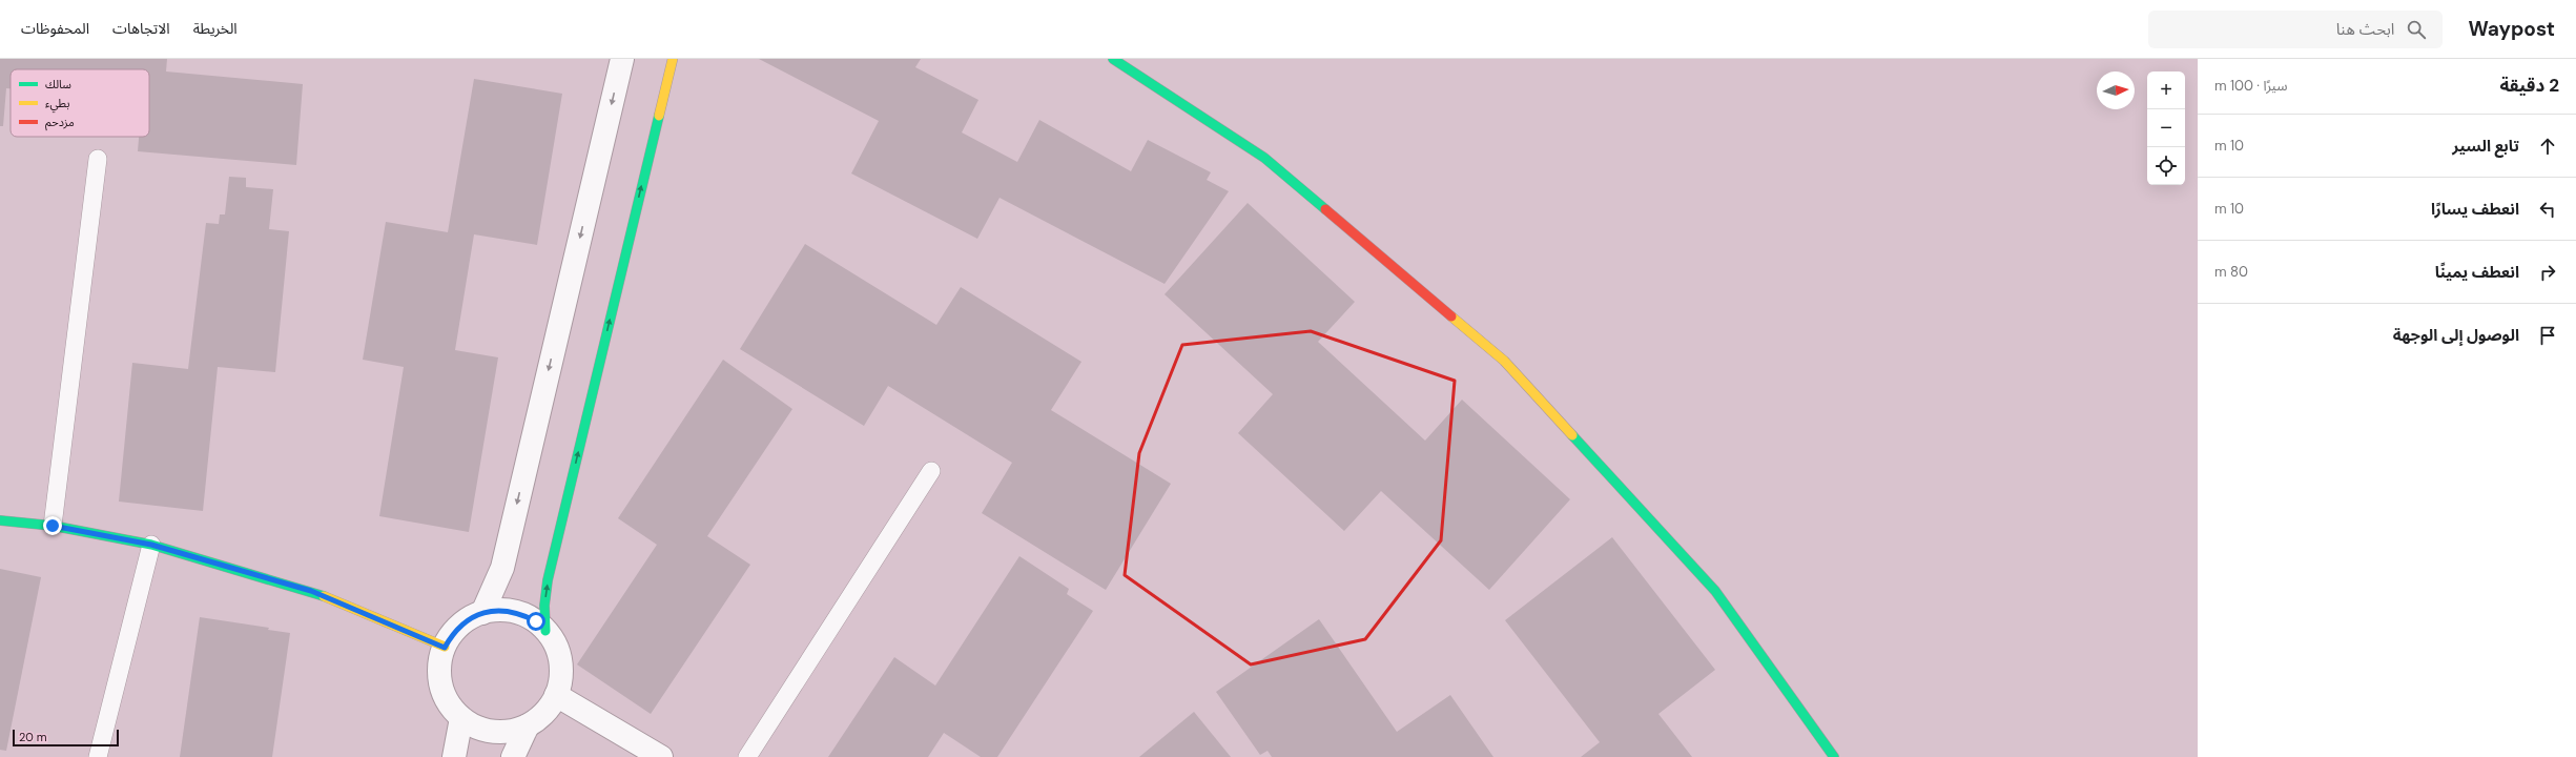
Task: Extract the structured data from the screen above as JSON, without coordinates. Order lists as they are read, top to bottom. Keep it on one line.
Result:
{"legend":["سالك","بطيء","مزدحم"],"scale_bar":"20 m","north":"right","page":{"header":"Waypost","search":"ابحث هنا","nav":["الخريطة","الاتجاهات","المحفوظات"],"heading":["2 دقيقة","سيرًا · 100 m"],"map_buttons":["+","−"],"list":[["تابع السير","10 m"],["انعطف يسارًا","10 m"],["انعطف يمينًا","80 m"],"الوصول إلى الوجهة"],"scale":"20 m"}}
